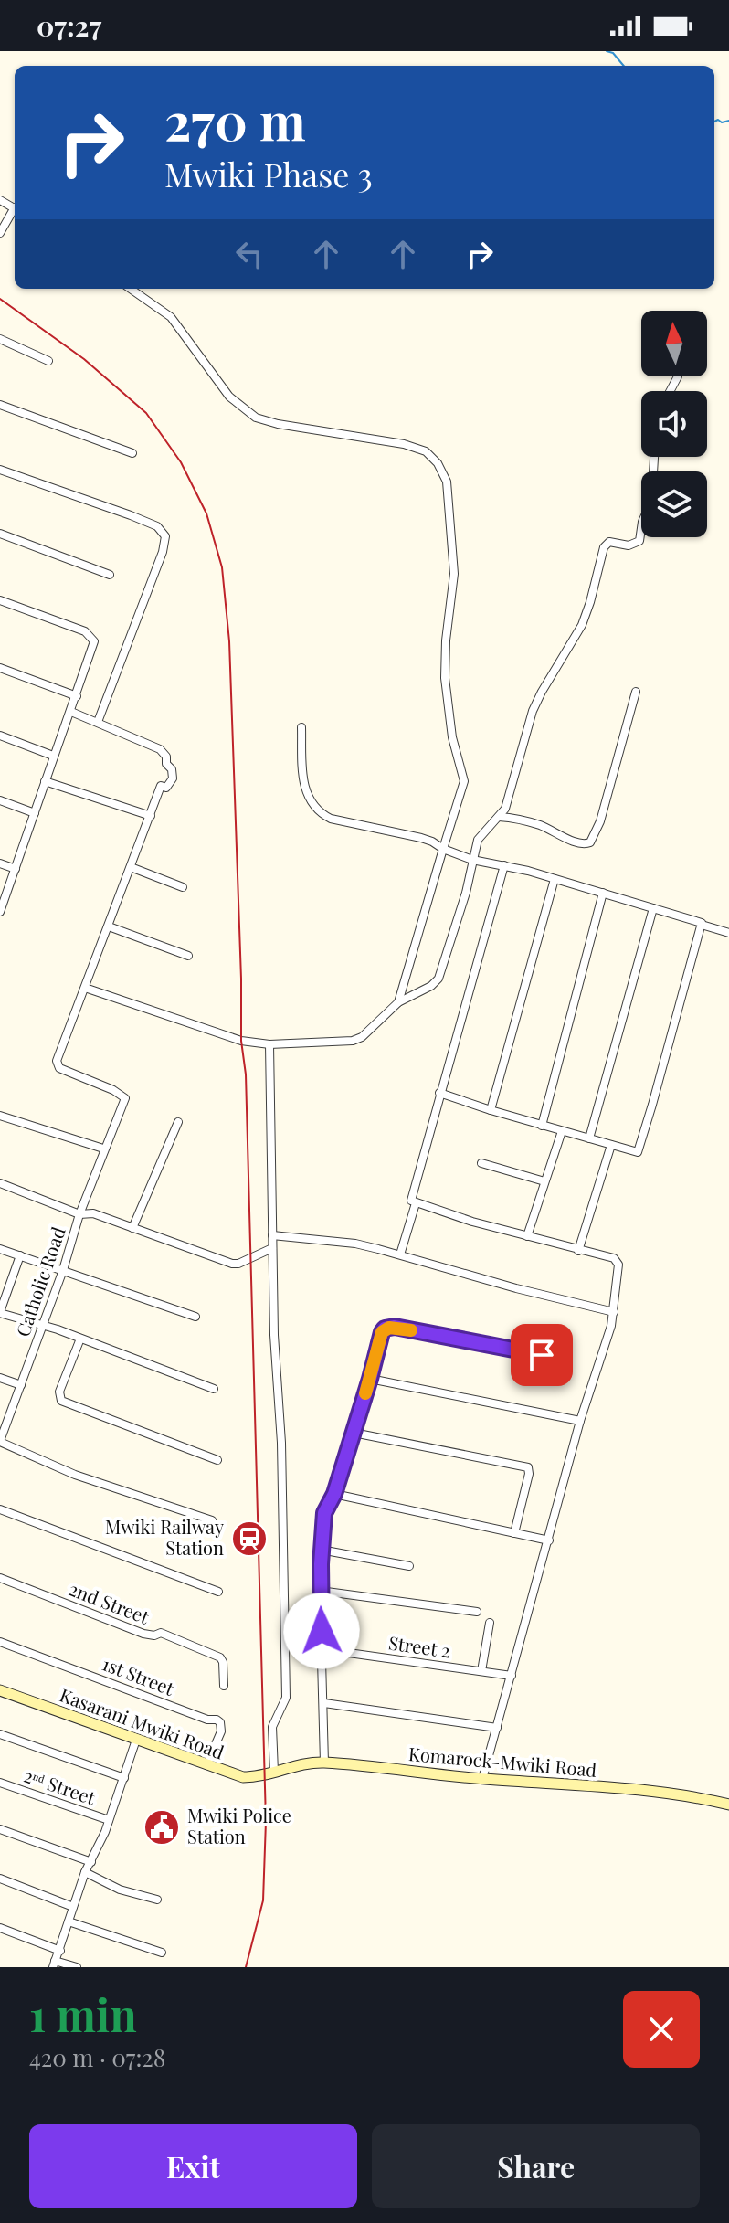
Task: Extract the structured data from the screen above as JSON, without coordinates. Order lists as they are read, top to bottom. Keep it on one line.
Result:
{"streets":{"main road":["Kasarani Mwiki Road","Komarock-Mwiki Road"],"street":["Catholic Road","2nd Street","Street 2","1st Street","2ⁿᵈ Street"]},"crossings":[["1st Street","Kasarani Mwiki Road"],["Kasarani Mwiki Road","Komarock-Mwiki Road"]],"places":{"station":["Mwiki Railway Station"],"public building":["Mwiki Police Station"]},"north":"top","page":{"status":"07:27","turn":["270 m","Mwiki Phase 3"],"heading":["1 min","420 m · 07:28"],"buttons":["Exit","Share"]}}
